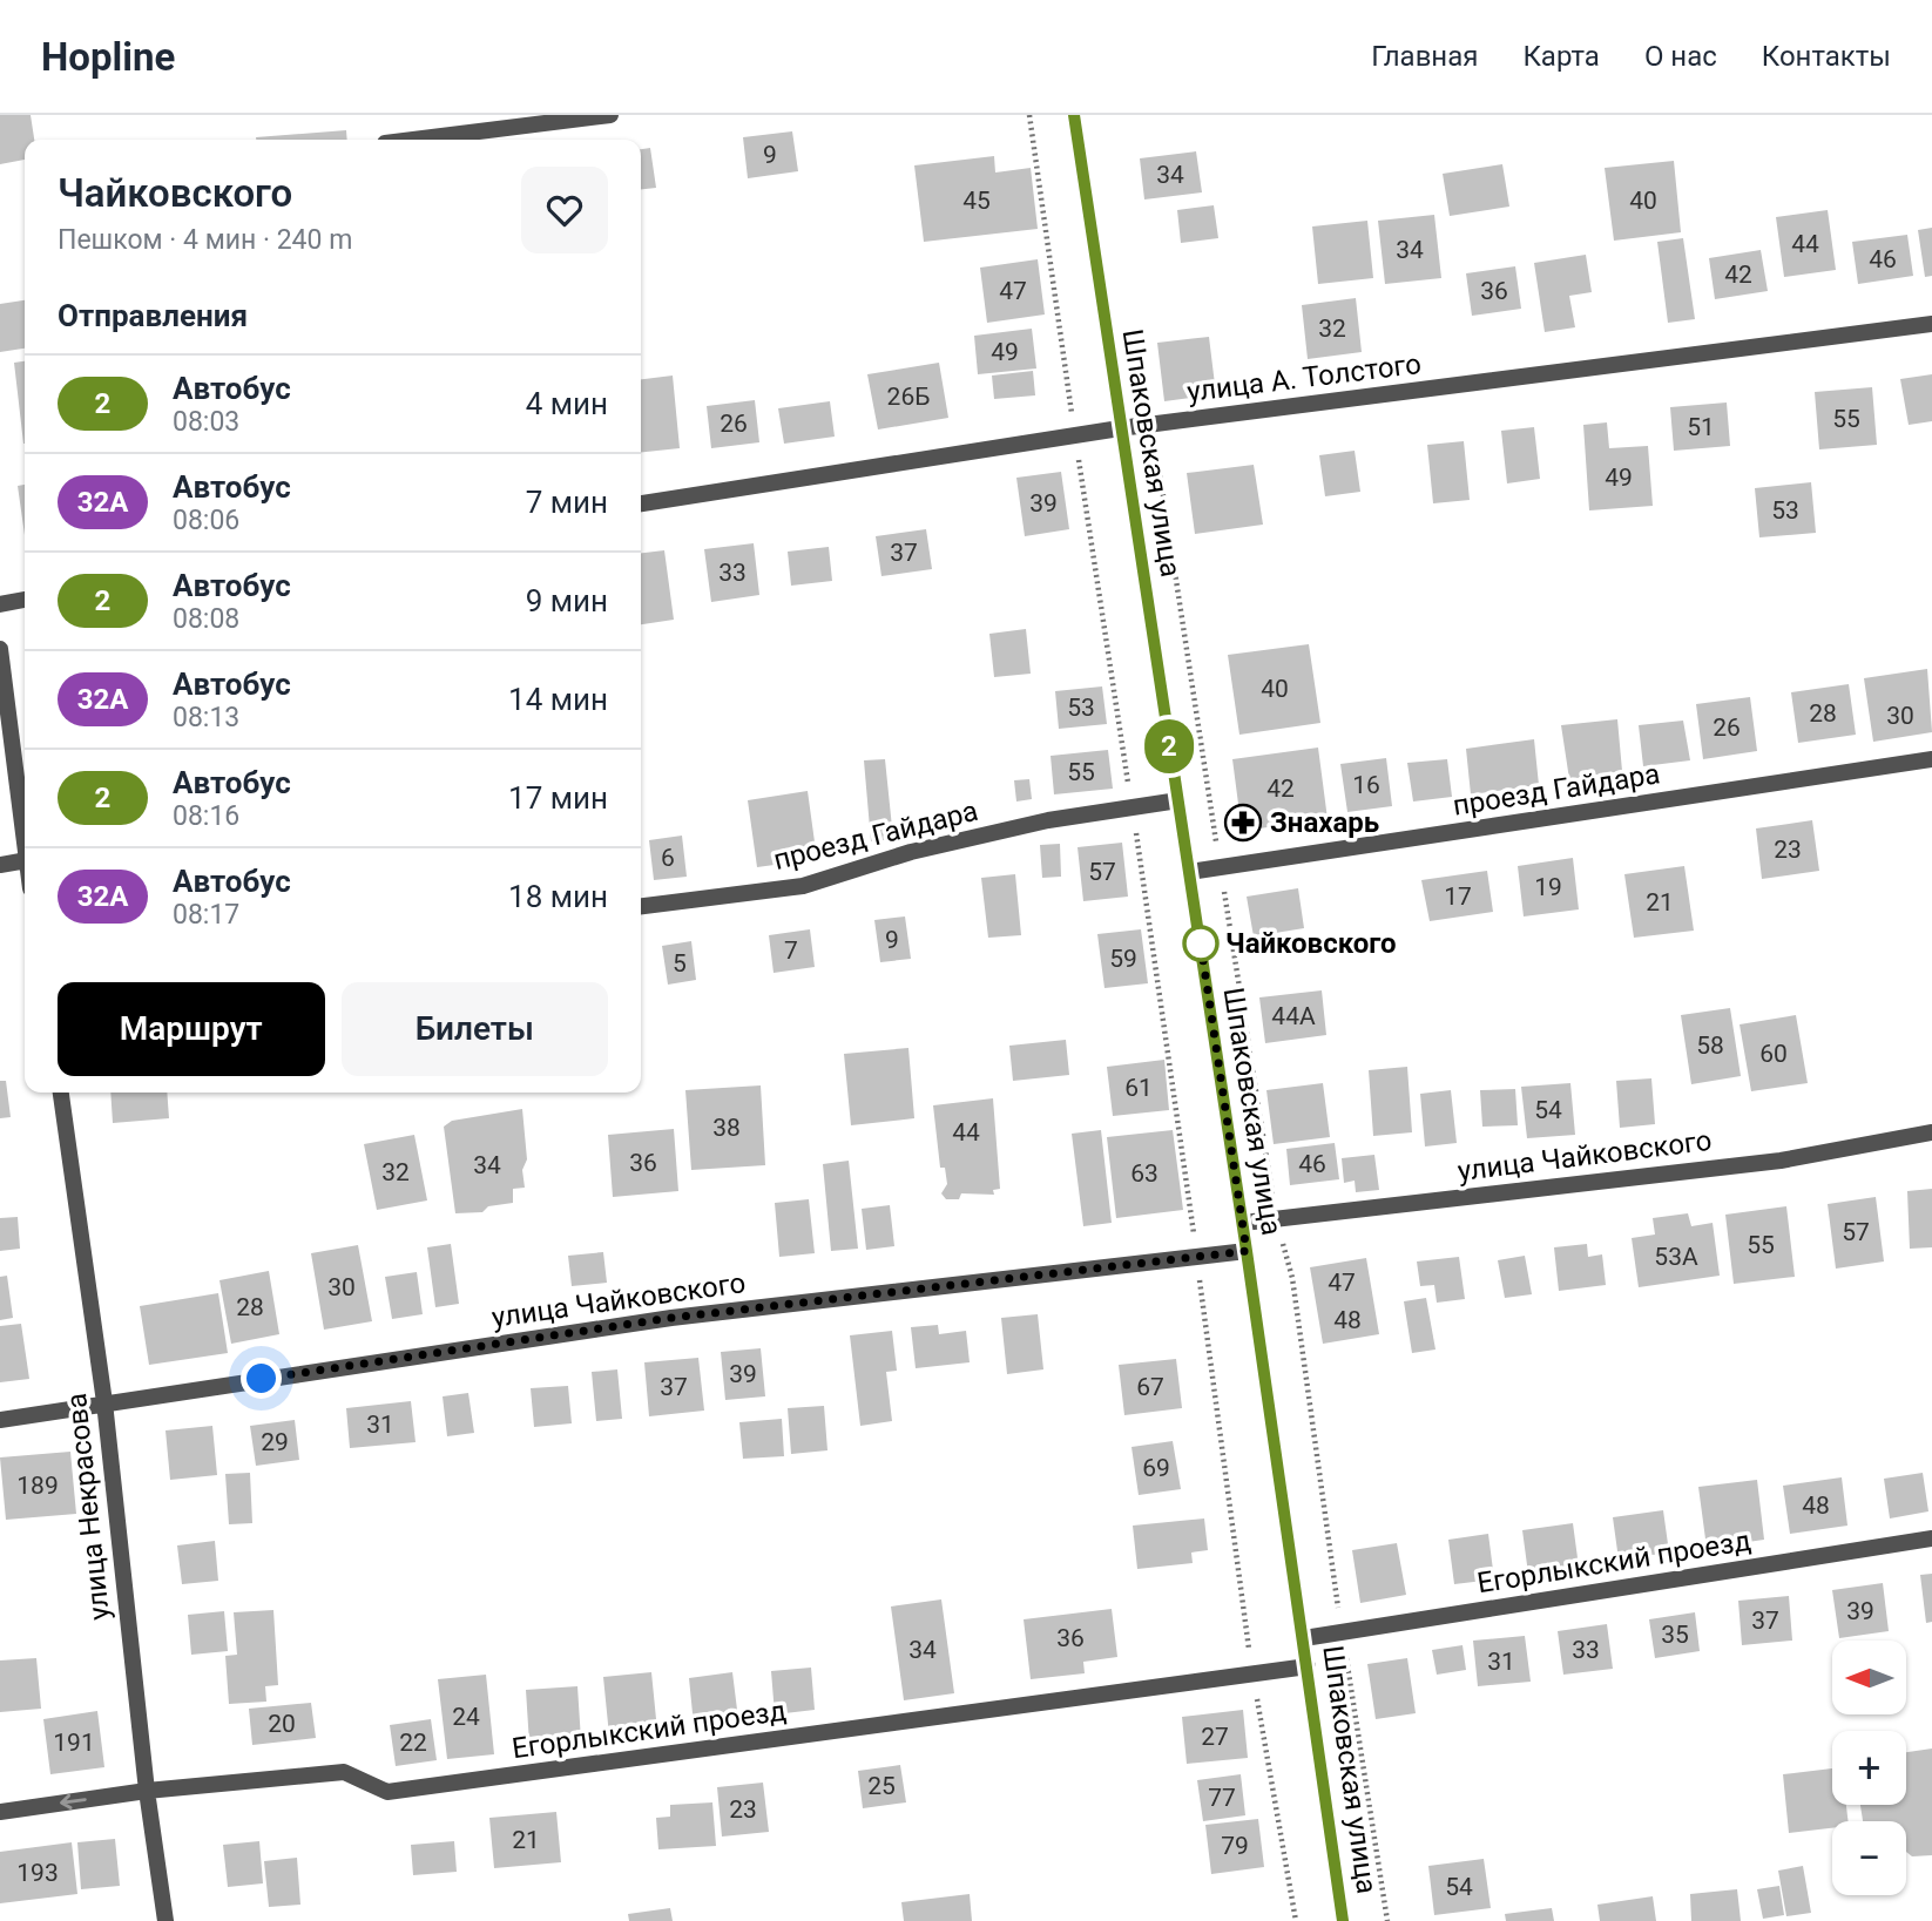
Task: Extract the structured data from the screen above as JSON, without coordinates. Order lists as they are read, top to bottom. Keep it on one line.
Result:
{"streets":{"main road":["Шпаковская улица"],"street":["улица А. Толстого","проезд Гайдара","улица Чайковского","улица Некрасова","Егорлыкский проезд"]},"crossings":[["улица А. Толстого","Шпаковская улица"],["Шпаковская улица","проезд Гайдара"],["Шпаковская улица","улица Чайковского"],["Шпаковская улица","Егорлыкский проезд"],["улица Чайковского","улица Некрасова"],["улица Некрасова","Егорлыкский проезд"]],"places":{"pharmacy":["Знахарь"],"other":["Чайковского"]},"lines":["bus line 2"],"house_numbers":["9","34","45","40","44","34","46","42","47","36","32","49","26Б","55","26","51","49","39","53","37","33","40","53","28","30","26","55","16","42","23","6","57","19","17","21","9","7","59","5","44А","58","60","61","54","38","44","36","46","34","32","63","57","55","53А","47","30","28","48","39","37","67","31","29","69","189","48","39","37","35","36","34","33","31","24","20","27","191","22","25","77","23","21","79","193","54"],"north":"left","page":{"header":"Hopline","nav":["Главная","Карта","О нас","Контакты"],"on_map":"2","heading":[["Чайковского","Пешком · 4 мин · 240 m"],"Отправления"],"list":[{"mark":"2","name":"Автобус","note":"08:03","value":"4 мин"},{"mark":"32A","name":"Автобус","note":"08:06","value":"7 мин"},{"mark":"2","name":"Автобус","note":"08:08","value":"9 мин"},{"mark":"32A","name":"Автобус","note":"08:13","value":"14 мин"},{"mark":"2","name":"Автобус","note":"08:16","value":"17 мин"},{"mark":"32A","name":"Автобус","note":"08:17","value":"18 мин"}],"buttons":["Маршрут","Билеты"],"map_buttons":["+","−"]}}
